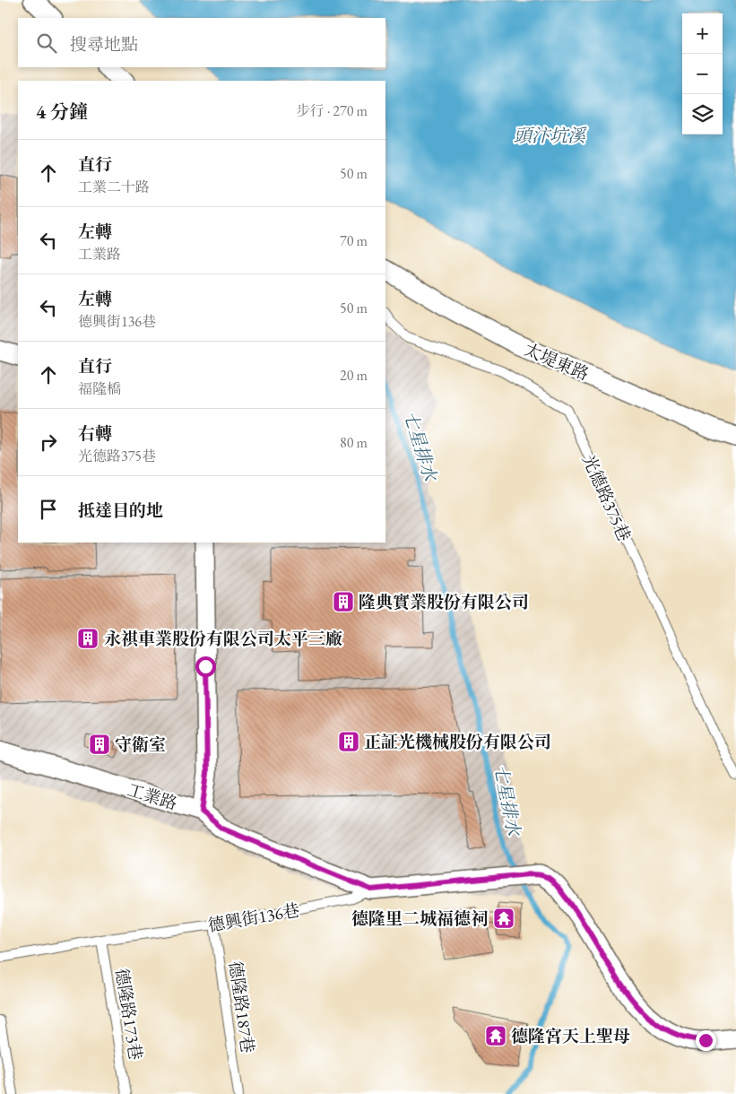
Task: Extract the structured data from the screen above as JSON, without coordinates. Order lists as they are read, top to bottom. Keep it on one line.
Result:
{"streets":{"street":["太堤東路","工業路","德興街136巷"],"lane":["光德路375巷","德隆路187巷","德隆路173巷"]},"crossings":[["工業路","德興街136巷"],["德興街136巷","德隆路187巷"],["德興街136巷","德隆路173巷"]],"water":["頭汴坑溪","七星排水"],"places":{"building":["隆典實業股份有限公司","永祺車業股份有限公司太平三廠","正証光機械股份有限公司","守衛室"],"temple":["德隆里二城福德祠","德隆宮天上聖母"]},"page":{"map_buttons":["+","−"],"search":"搜尋地點","heading":["4 分鐘","步行 · 270 m"],"list":[["直行","工業二十路","50 m"],["左轉","工業路","70 m"],["左轉","德興街136巷","50 m"],["直行","福隆橋","20 m"],["右轉","光德路375巷","80 m"],"抵達目的地"]}}
